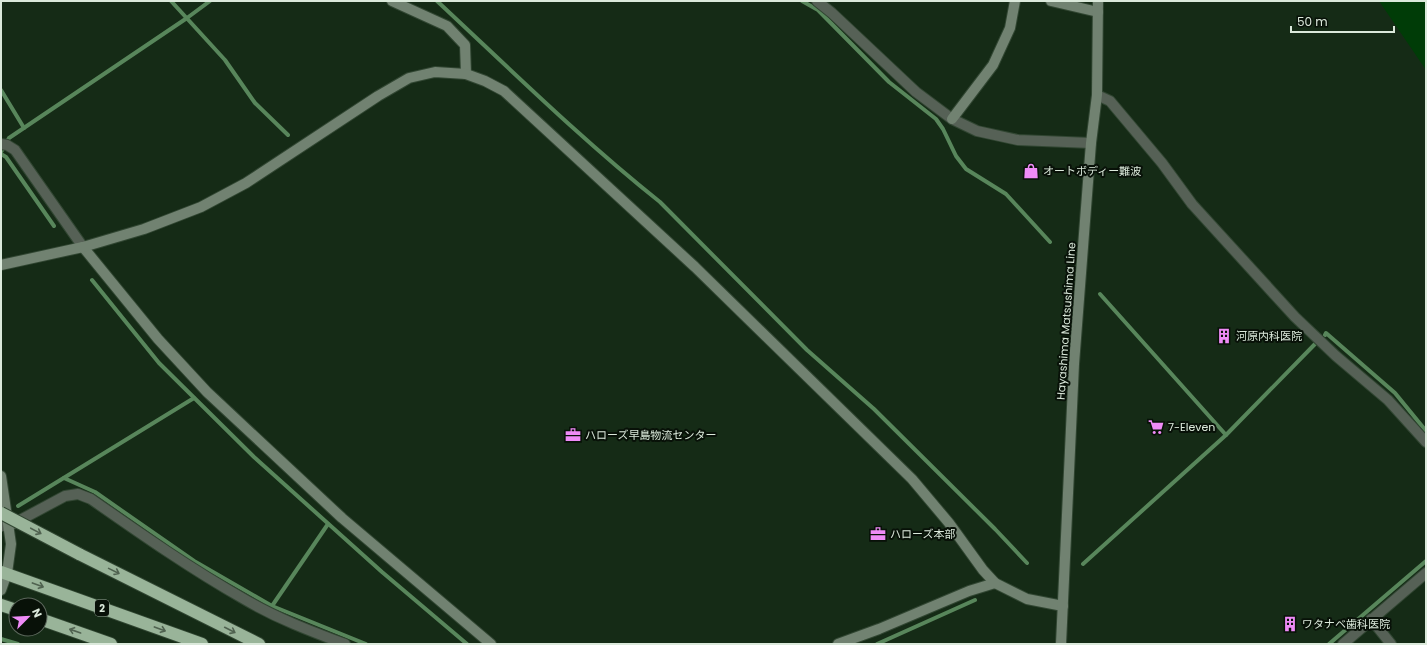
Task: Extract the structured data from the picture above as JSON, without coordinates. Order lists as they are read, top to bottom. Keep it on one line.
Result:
{"streets":{"highway":["2"],"street":["Hayashima Matsushima Line"]},"places":{"shop":["オートボディー難波"],"building":["河原内科医院","ワタナベ歯科医院"],"supermarket":["7-Eleven"],"office":["ハローズ早島物流センター","ハローズ本部"]},"scale_bar":"50 m","north":"top right"}
